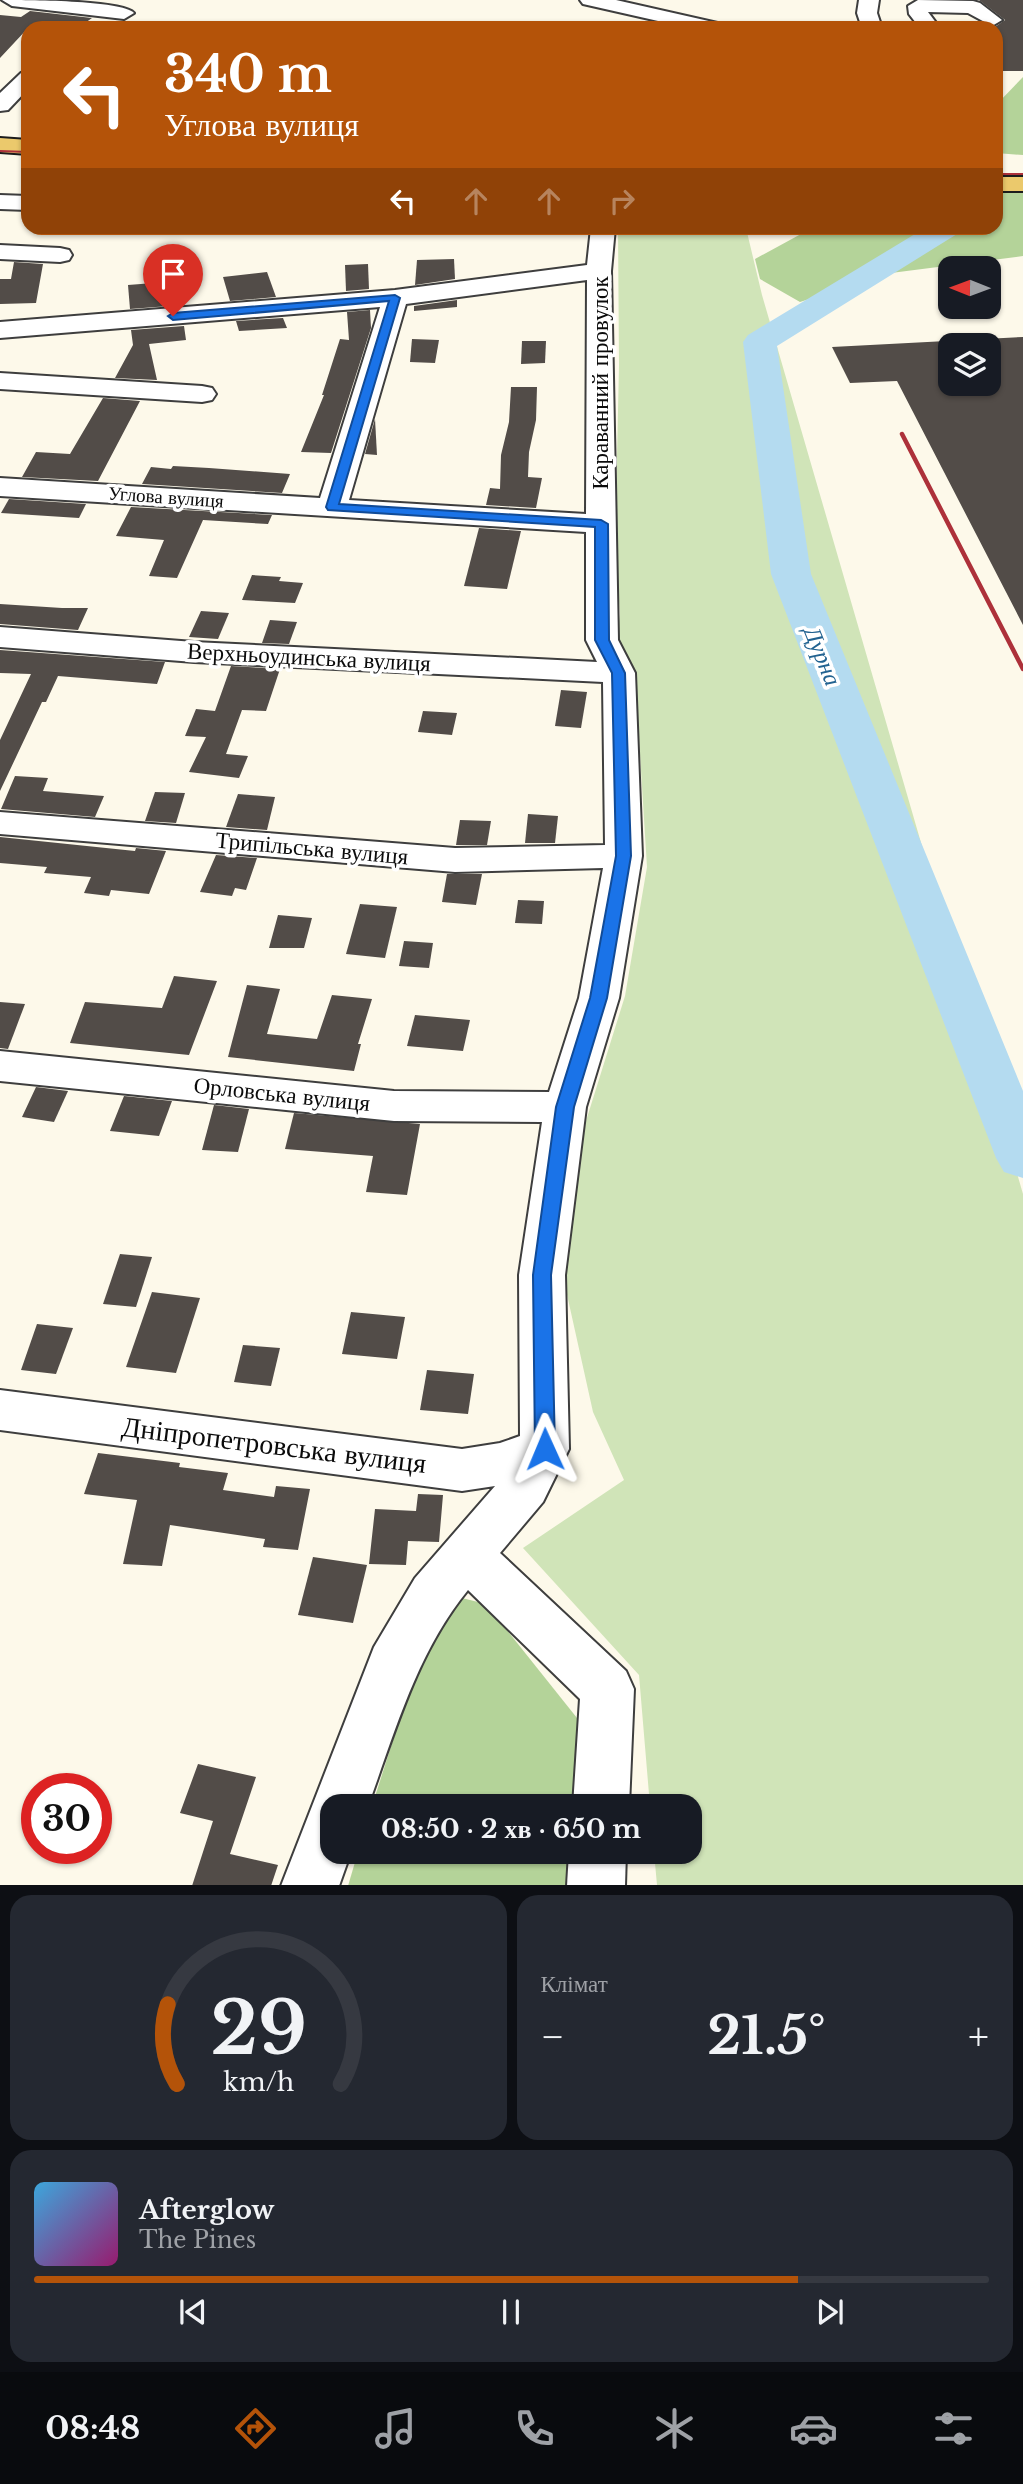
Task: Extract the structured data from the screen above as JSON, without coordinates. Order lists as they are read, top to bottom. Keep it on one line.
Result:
{"streets":{"street":["Караванний провулок","Углова вулиця","Верхньоудинська вулиця","Трипільська вулиця","Орловська вулиця","Дніпропетровська вулиця"]},"crossings":[["Караванний провулок","Углова вулиця"],["Караванний провулок","Верхньоудинська вулиця"],["Караванний провулок","Трипільська вулиця"],["Караванний провулок","Орловська вулиця"],["Караванний провулок","Дніпропетровська вулиця"]],"water":["Дурна"],"north":"left","page":{"turn":["340 m","Углова вулиця"],"limit":"30","trip":"08:50 · 2 хв · 650 m","tile":"Клімат","heat":["−","21.5°","+"],"song":["Afterglow","The Pines"],"tabs":"08:48","gauge":["29","km/h"]}}
